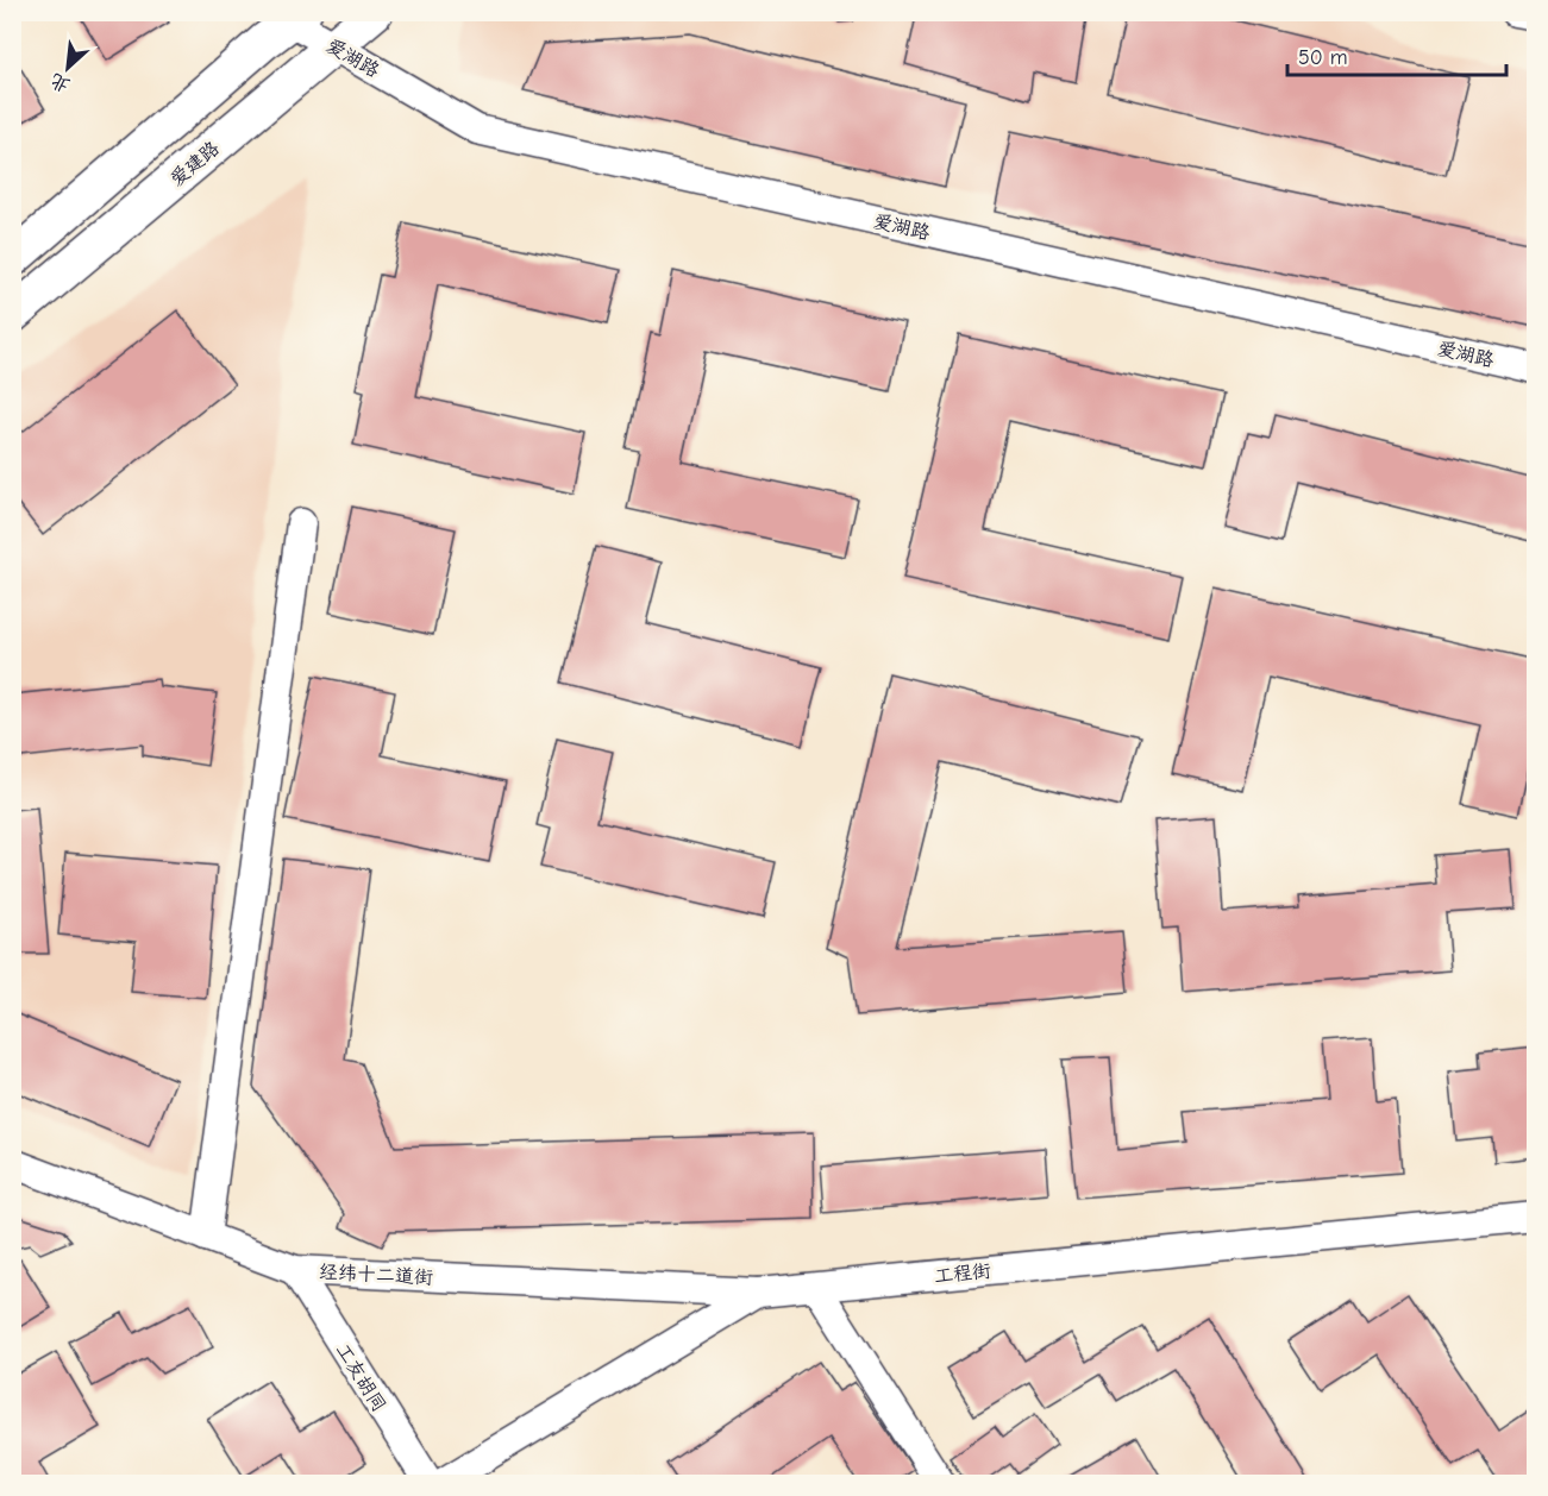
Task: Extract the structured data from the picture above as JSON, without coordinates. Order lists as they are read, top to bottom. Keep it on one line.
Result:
{"streets":{"main road":["爱建路"],"street":["爱湖路","工程街","经纬十二道街","工友胡同"]},"crossings":[["爱湖路","爱建路"],["工程街","经纬十二道街"],["经纬十二道街","工友胡同"]],"scale_bar":"50 m","north":"bottom left"}
